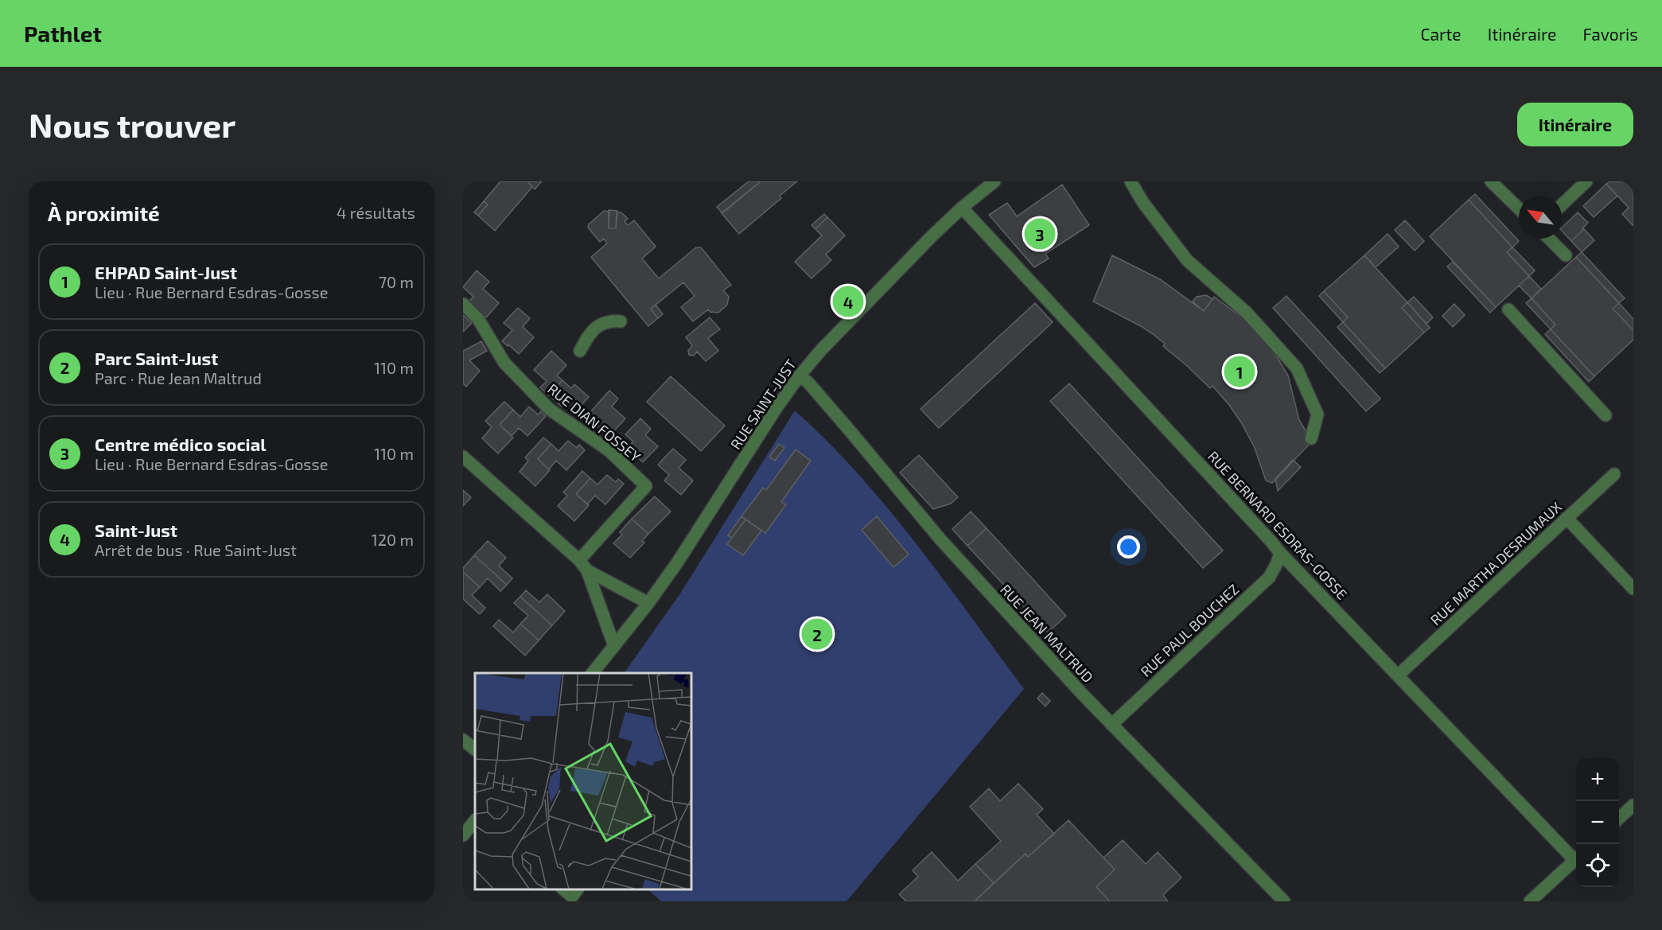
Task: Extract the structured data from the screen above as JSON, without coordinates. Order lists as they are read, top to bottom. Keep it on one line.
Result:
{"streets":{"street":["RUE SAINT-JUST","RUE DIAN FOSSEY","RUE BERNARD ESDRAS-GOSSE","RUE MARTHA DESRUMAUX","RUE PAUL BOUCHEZ","RUE JEAN MALTRUD"]},"crossings":[["RUE SAINT-JUST","RUE BERNARD ESDRAS-GOSSE"],["RUE SAINT-JUST","RUE JEAN MALTRUD"],["RUE BERNARD ESDRAS-GOSSE","RUE MARTHA DESRUMAUX"],["RUE BERNARD ESDRAS-GOSSE","RUE PAUL BOUCHEZ"],["RUE PAUL BOUCHEZ","RUE JEAN MALTRUD"]],"north":"top left","page":{"header":"Pathlet","nav":["Carte","Itinéraire","Favoris"],"buttons":"Itinéraire","title":"Nous trouver","heading":["À proximité","4 résultats"],"pins":["3","4","1","2"],"list":[{"mark":"1","name":"EHPAD Saint-Just","note":"Lieu · Rue Bernard Esdras-Gosse","value":"70 m"},{"mark":"2","name":"Parc Saint-Just","note":"Parc · Rue Jean Maltrud","value":"110 m"},{"mark":"3","name":"Centre médico social","note":"Lieu · Rue Bernard Esdras-Gosse","value":"110 m"},{"mark":"4","name":"Saint-Just","note":"Arrêt de bus · Rue Saint-Just","value":"120 m"}],"map_buttons":["+","−"]}}
